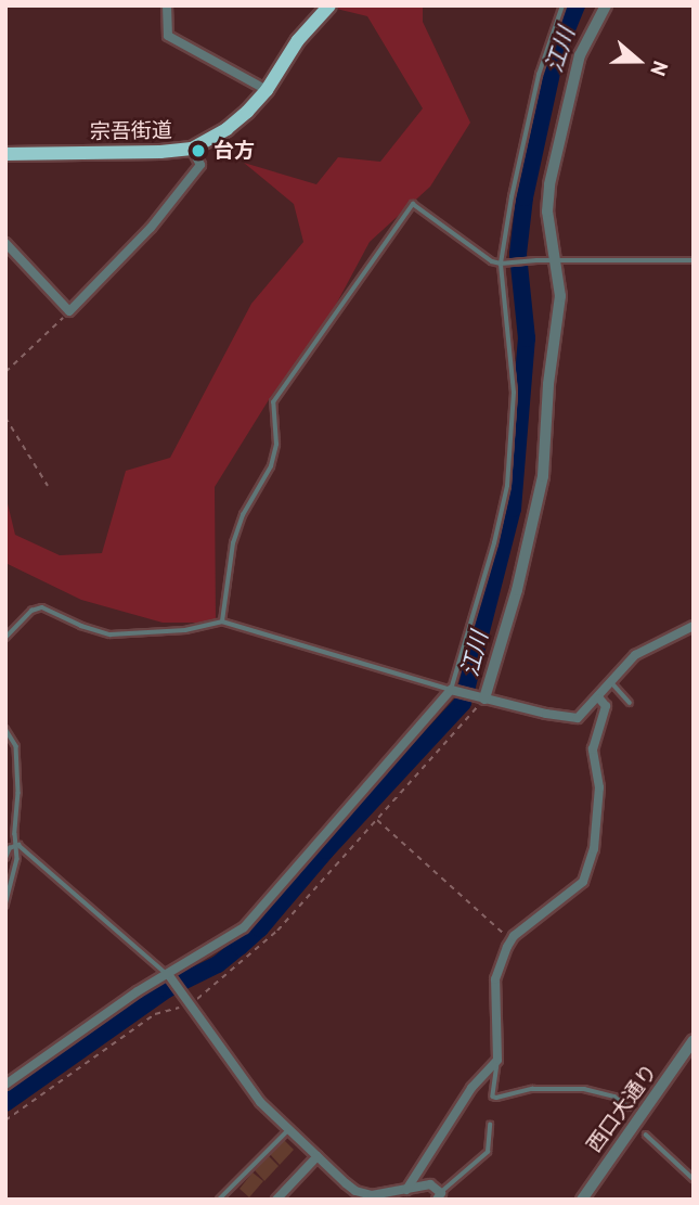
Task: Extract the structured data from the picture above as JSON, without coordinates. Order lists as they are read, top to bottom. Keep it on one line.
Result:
{"streets":{"highway":["宗吾街道"],"street":["西口大通り"]},"water":["江川"],"places":["台方"],"north":"right"}
